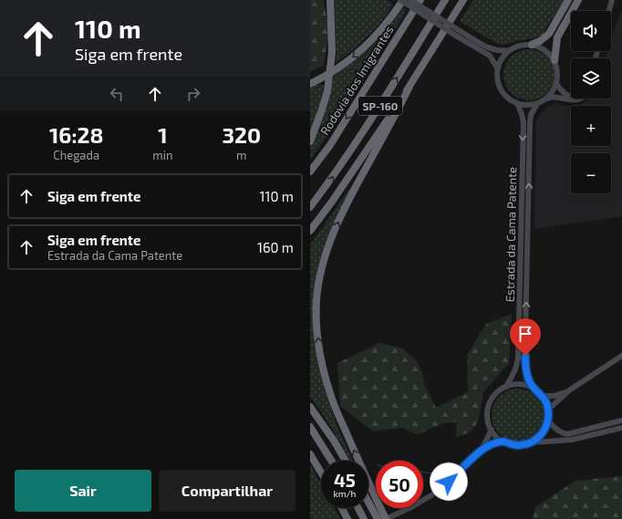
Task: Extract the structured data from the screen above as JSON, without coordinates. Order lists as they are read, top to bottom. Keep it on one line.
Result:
{"streets":{"highway":["Rodovia dos Imigrantes","SP-160"],"main road":["Estrada da Cama Patente"]},"page":{"turn":["110 m","Siga em frente"],"map_buttons":["+","−"],"eta":["16:28","Chegada","1","min","320","m"],"list":[{"name":"Siga em frente","value":"110 m"},{"name":"Siga em frente","note":"Estrada da Cama Patente","value":"160 m"}],"speed":"45 km/h","limit":"50","buttons":["Sair","Compartilhar"]}}
